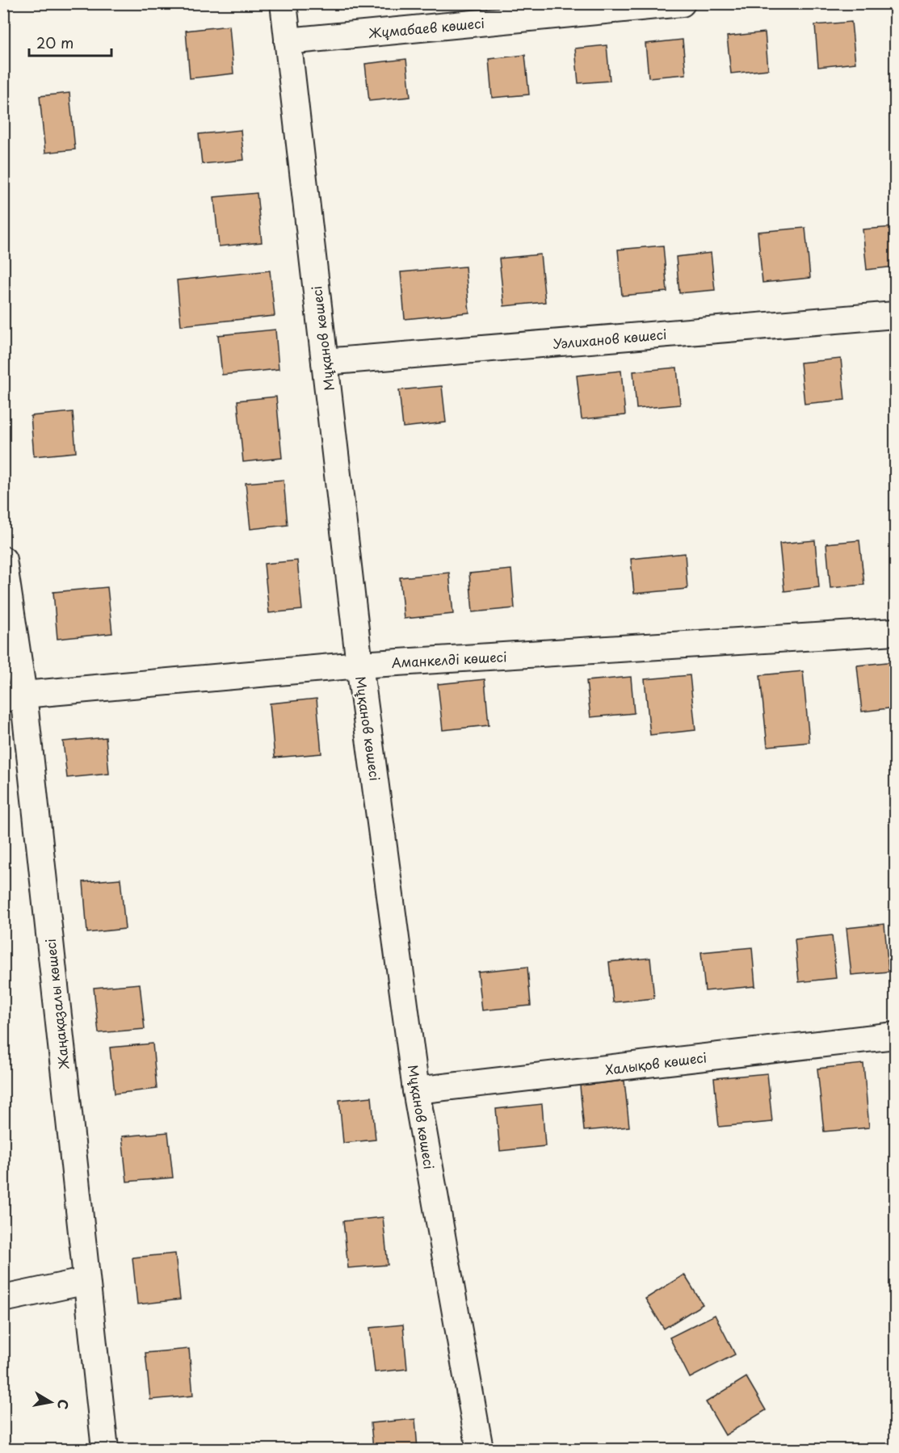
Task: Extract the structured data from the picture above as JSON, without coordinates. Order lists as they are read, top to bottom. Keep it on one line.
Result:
{"streets":{"street":["Жұмабаев көшесі","Мұқанов көшесі","Уәлиханов көшесі","Аманкелді көшесі","Жаңақазалы көшесі","Халықов көшесі"]},"crossings":[["Жұмабаев көшесі","Мұқанов көшесі"],["Мұқанов көшесі","Уәлиханов көшесі"],["Мұқанов көшесі","Аманкелді көшесі"],["Мұқанов көшесі","Халықов көшесі"],["Аманкелді көшесі","Жаңақазалы көшесі"]],"scale_bar":"20 m","north":"right"}
